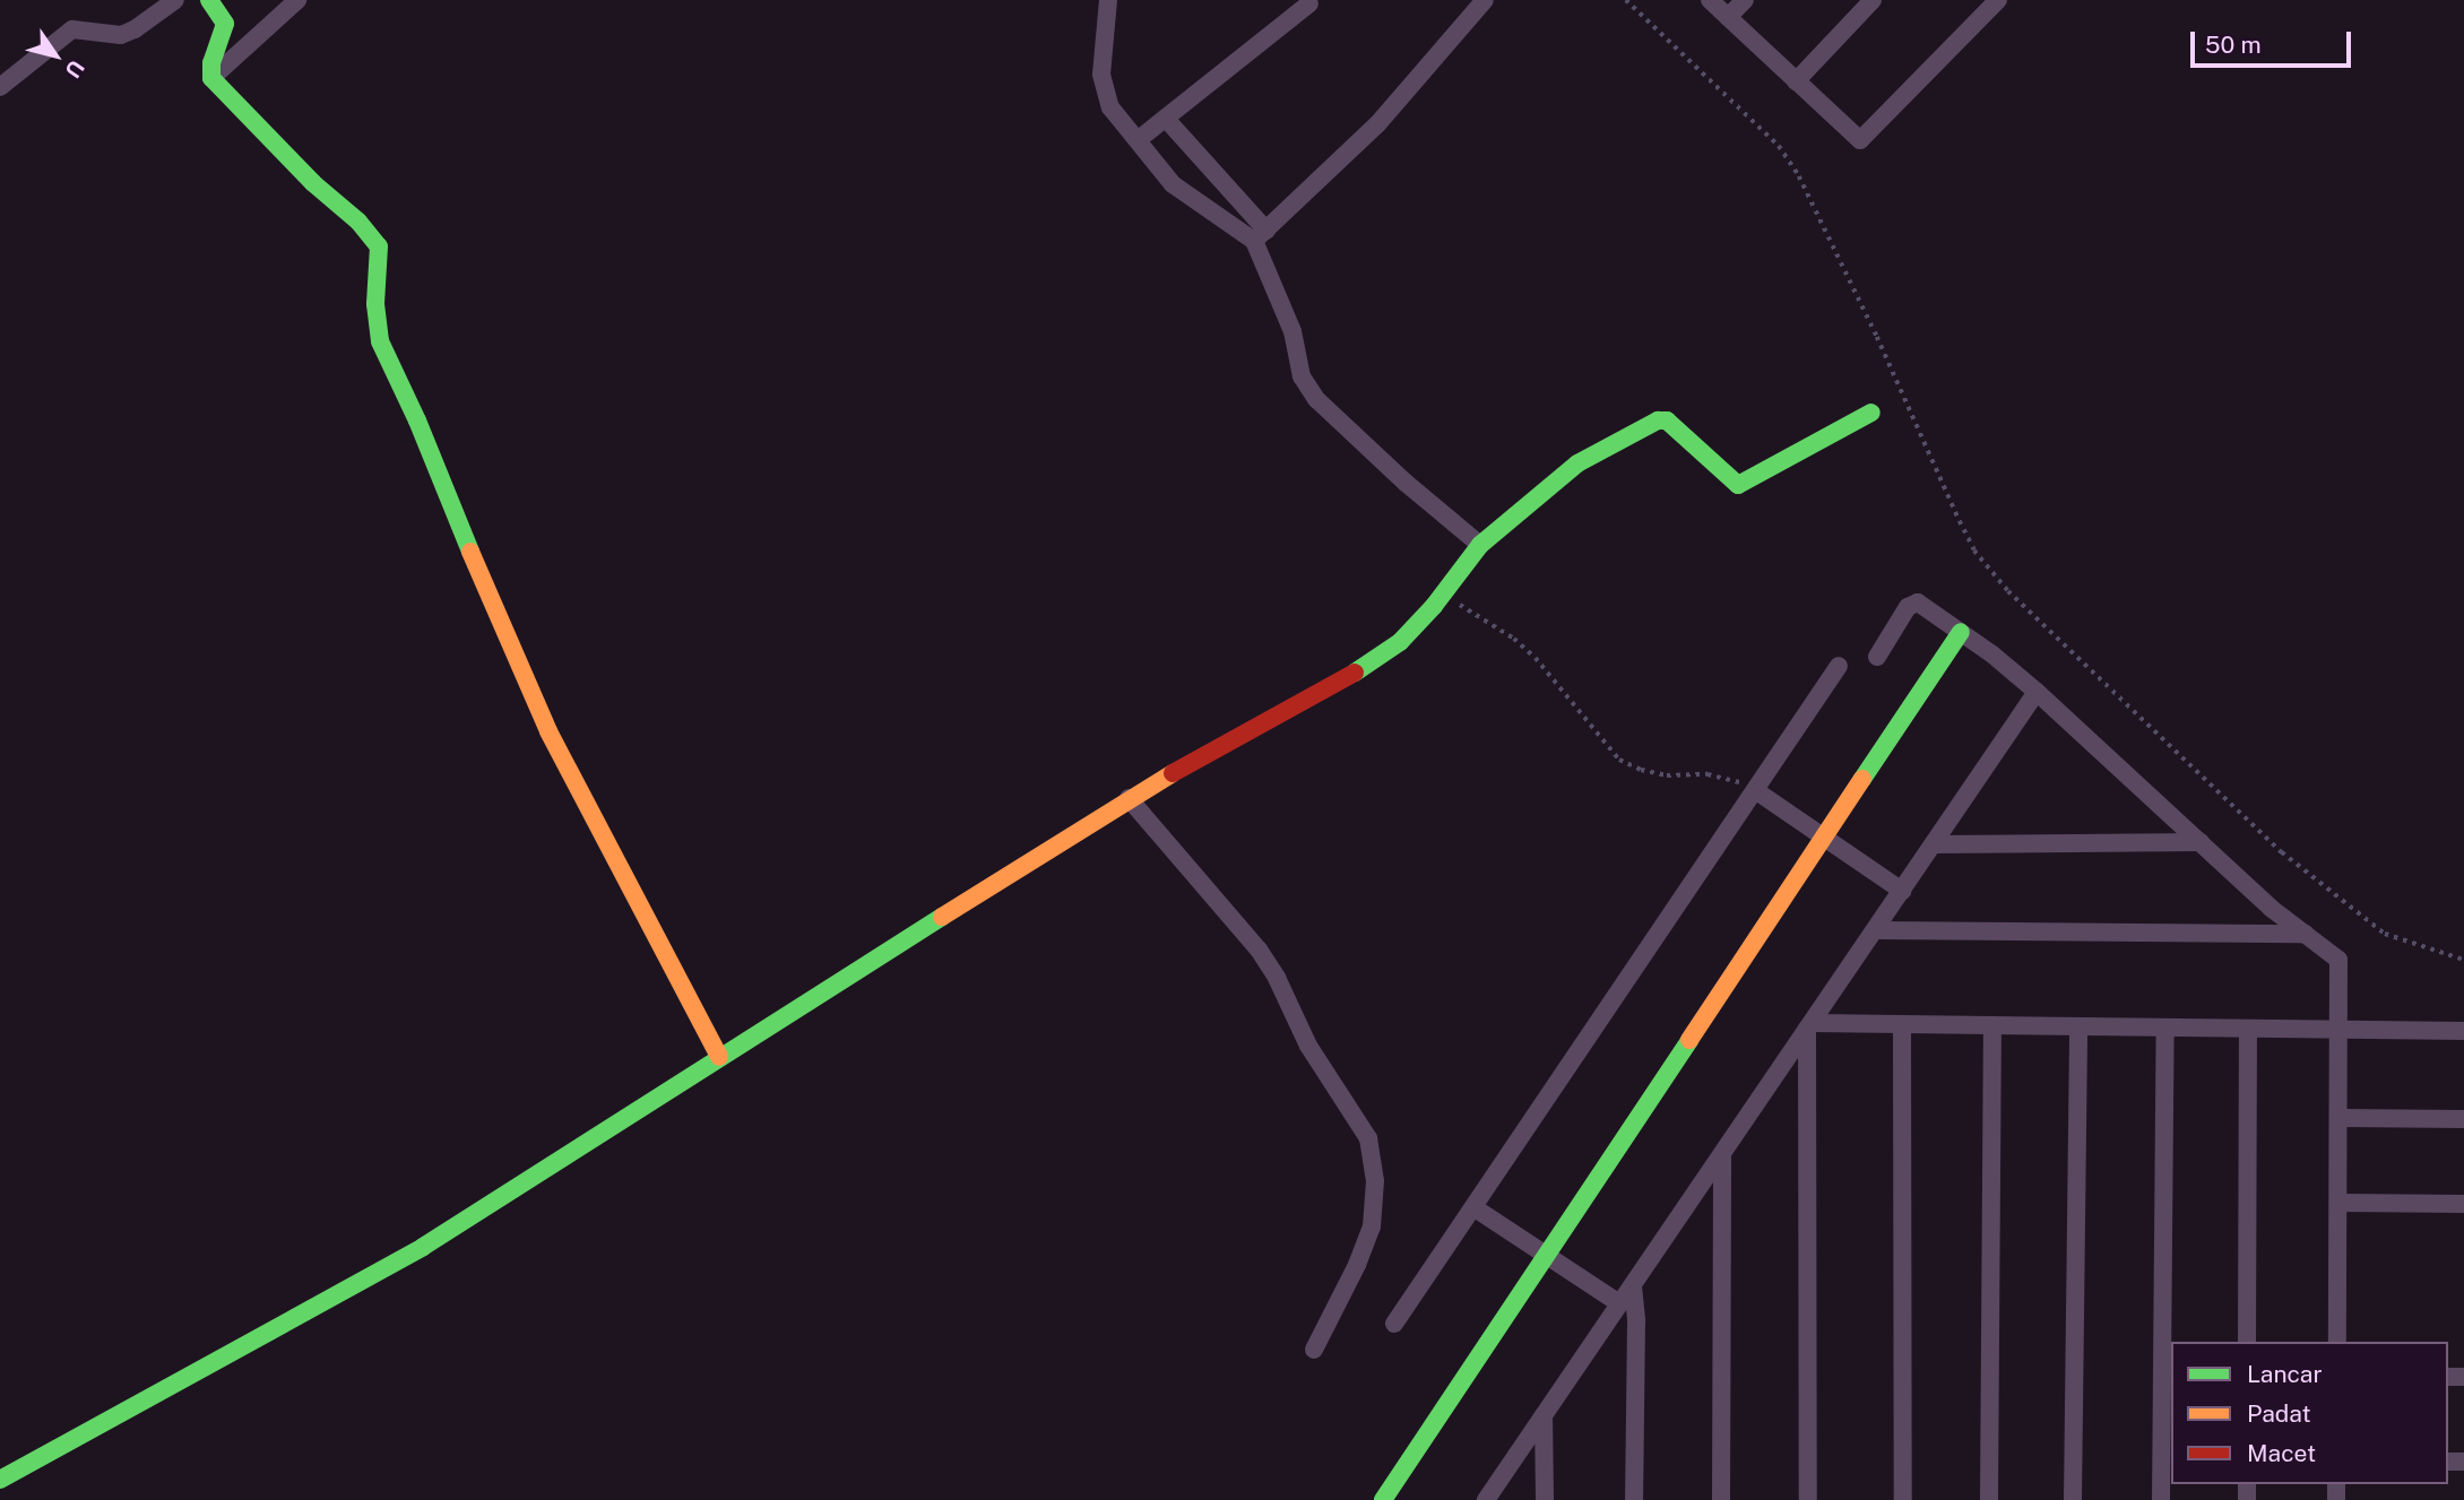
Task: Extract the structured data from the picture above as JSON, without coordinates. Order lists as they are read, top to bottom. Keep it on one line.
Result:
{"legend":["Lancar","Padat","Macet"],"scale_bar":"50 m","north":"bottom right"}
